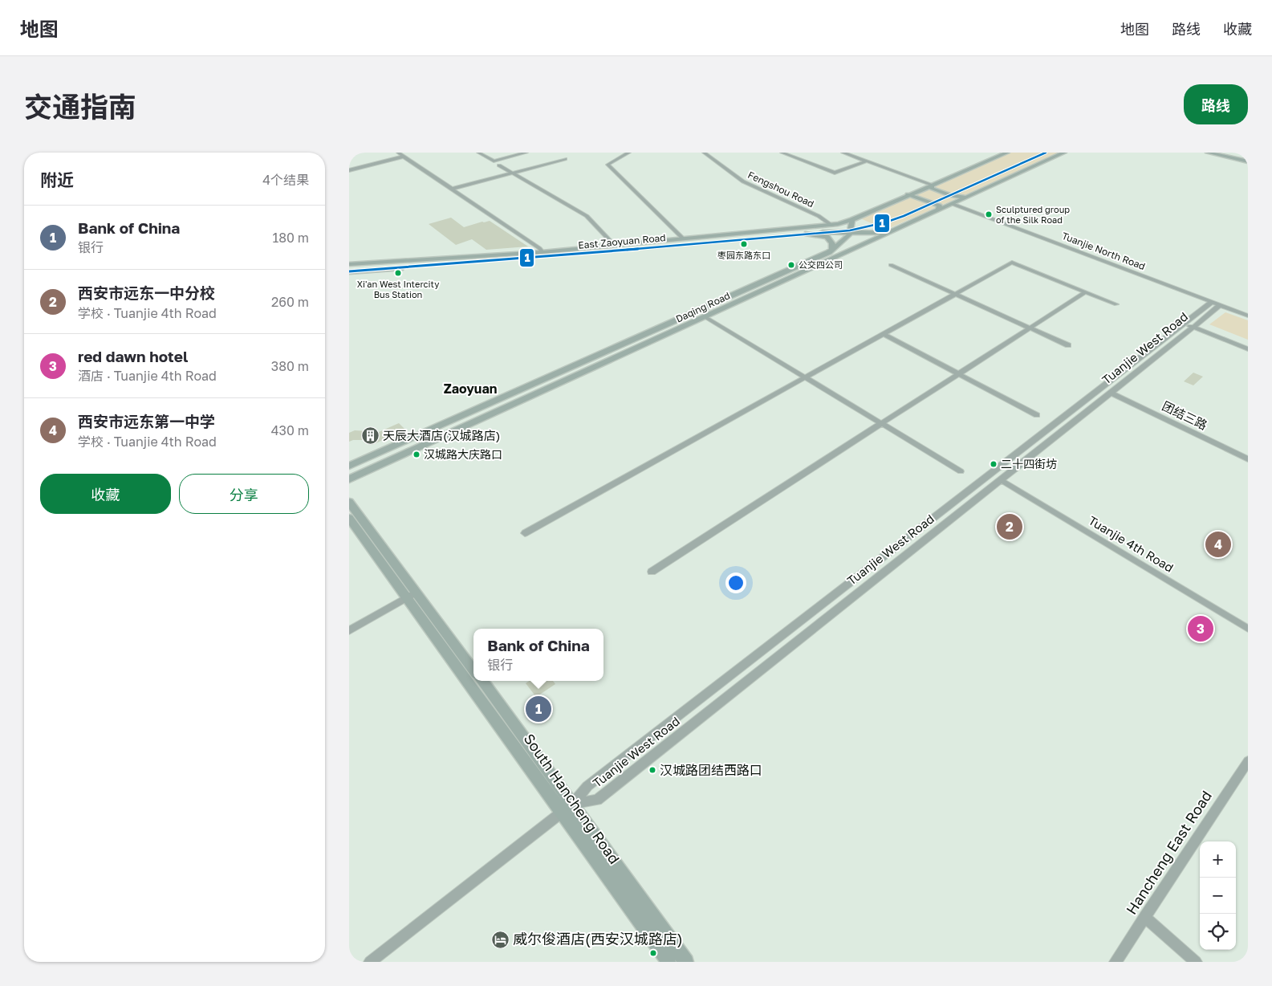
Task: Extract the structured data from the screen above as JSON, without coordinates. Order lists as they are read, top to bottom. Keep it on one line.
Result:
{"streets":{"main road":["East Zaoyuan Road","Daqing Road","South Hancheng Road"],"street":["Fengshou Road","Tuanjie North Road","Tuanjie West Road","团结三路","Tuanjie 4th Road","Hancheng East Road"]},"crossings":[["Fengshou Road","East Zaoyuan Road"],["East Zaoyuan Road","Daqing Road"],["Tuanjie North Road","Daqing Road"],["Tuanjie North Road","Tuanjie West Road"],["Tuanjie West Road","团结三路"],["Tuanjie West Road","Tuanjie 4th Road"],["Tuanjie West Road","South Hancheng Road"]],"districts":["Zaoyuan"],"places":{"other":["Sculptured group of the Silk Road","枣园东路东口","公交四公司","Xi'an West Intercity Bus Station","汉城路大庆路口","二十四街坊","汉城路团结西路口"],"building":["天辰大酒店(汉城路店)"],"hotel":["威尔俊酒店(西安汉城路店)"]},"lines":["transit line 1"],"page":{"header":"地图","nav":["地图","路线","收藏"],"title":"交通指南","buttons":["路线",["收藏","分享"]],"heading":["附近","4个结果"],"list":[{"mark":"1","name":"Bank of China","note":"银行","value":"180 m"},{"mark":"2","name":"西安市远东一中分校","note":"学校 · Tuanjie 4th Road","value":"260 m"},{"mark":"3","name":"red dawn hotel","note":"酒店 · Tuanjie 4th Road","value":"380 m"},{"mark":"4","name":"西安市远东第一中学","note":"学校 · Tuanjie 4th Road","value":"430 m"}],"pins":["2","4","3","1"],"popup":["Bank of China","银行"],"map_buttons":["+","−"]}}
